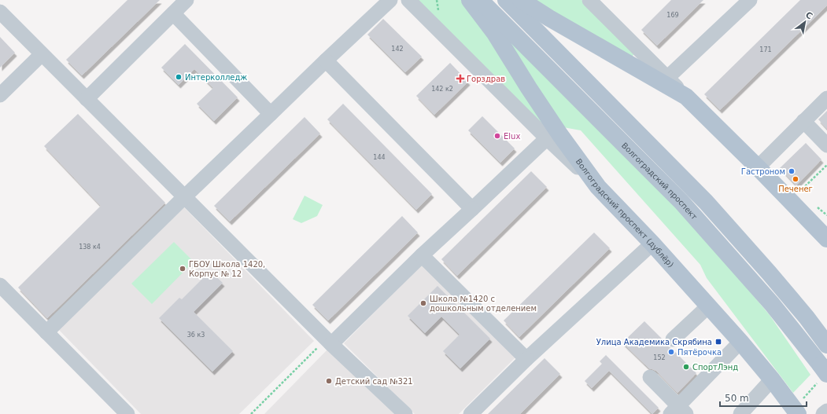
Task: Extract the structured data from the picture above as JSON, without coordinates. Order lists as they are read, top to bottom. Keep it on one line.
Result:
{"streets":{"main road":["Волгоградский проспект","Волгоградский проспект (дублёр)"]},"places":{"other":["Интерколледж","Elux","Гастроном","Печенег","ГБОУ Школа 1420, Корпус № 12","Школа №1420 с дошкольным отделением","Пятёрочка","СпортЛэнд","Детский сад №321"],"health":["Горздрав"],"transit":["Улица Академика Скрябина"]},"house_numbers":["169","142","171","142 к2","144","138 к4","36 к3","152"],"scale_bar":"50 m","north":"top right"}
